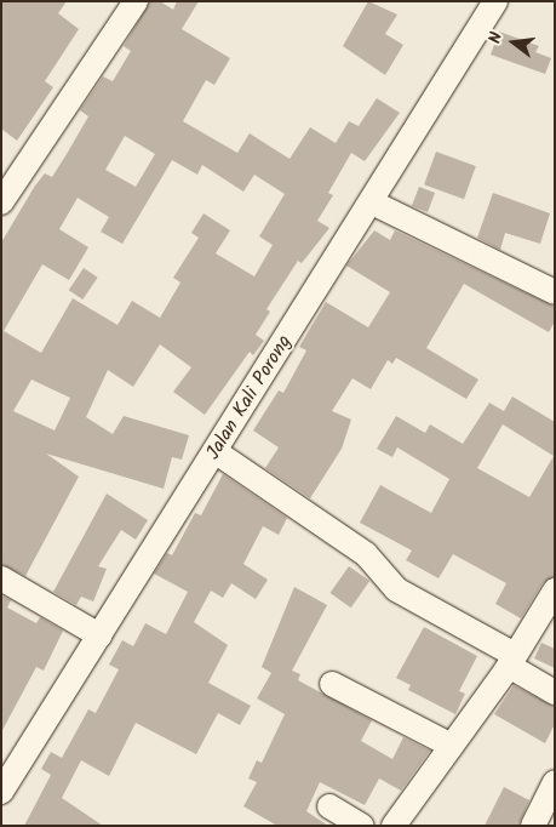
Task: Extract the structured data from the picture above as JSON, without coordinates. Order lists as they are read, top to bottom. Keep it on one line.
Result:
{"streets":{"street":["Jalan Kali Porong"]},"north":"left"}
